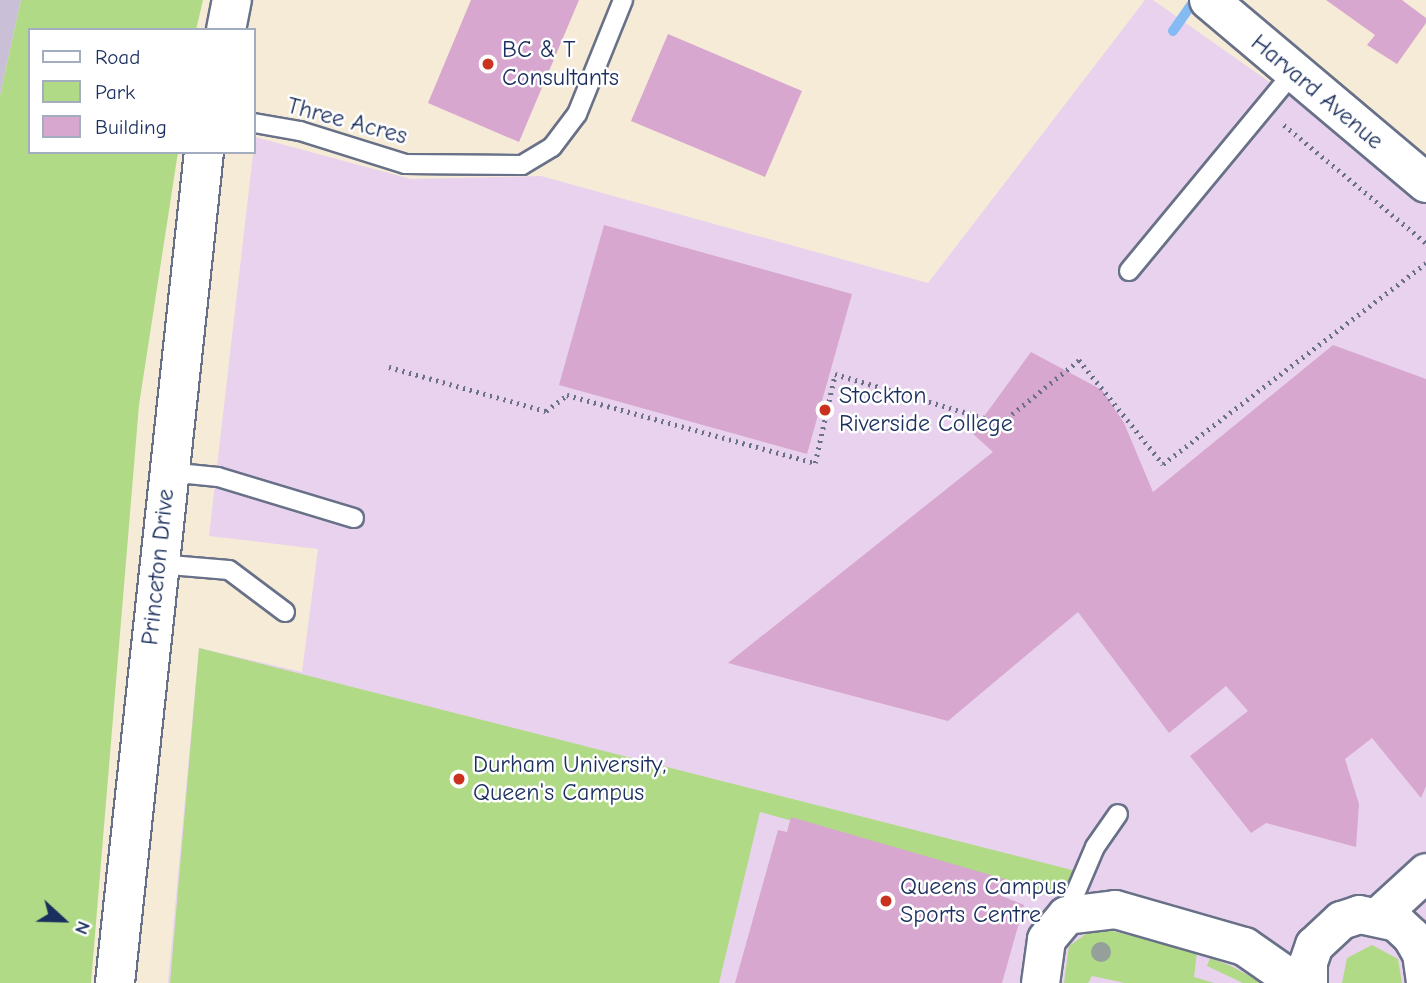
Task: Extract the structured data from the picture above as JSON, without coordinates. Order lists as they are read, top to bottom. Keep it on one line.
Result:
{"streets":{"street":["Harvard Avenue","Princeton Drive"],"lane":["Three Acres"]},"places":["BC & T Consultants","Stockton Riverside College","Durham University, Queen's Campus","Queens Campus Sports Centre"],"legend":["Road","Park","Building"],"north":"right"}
